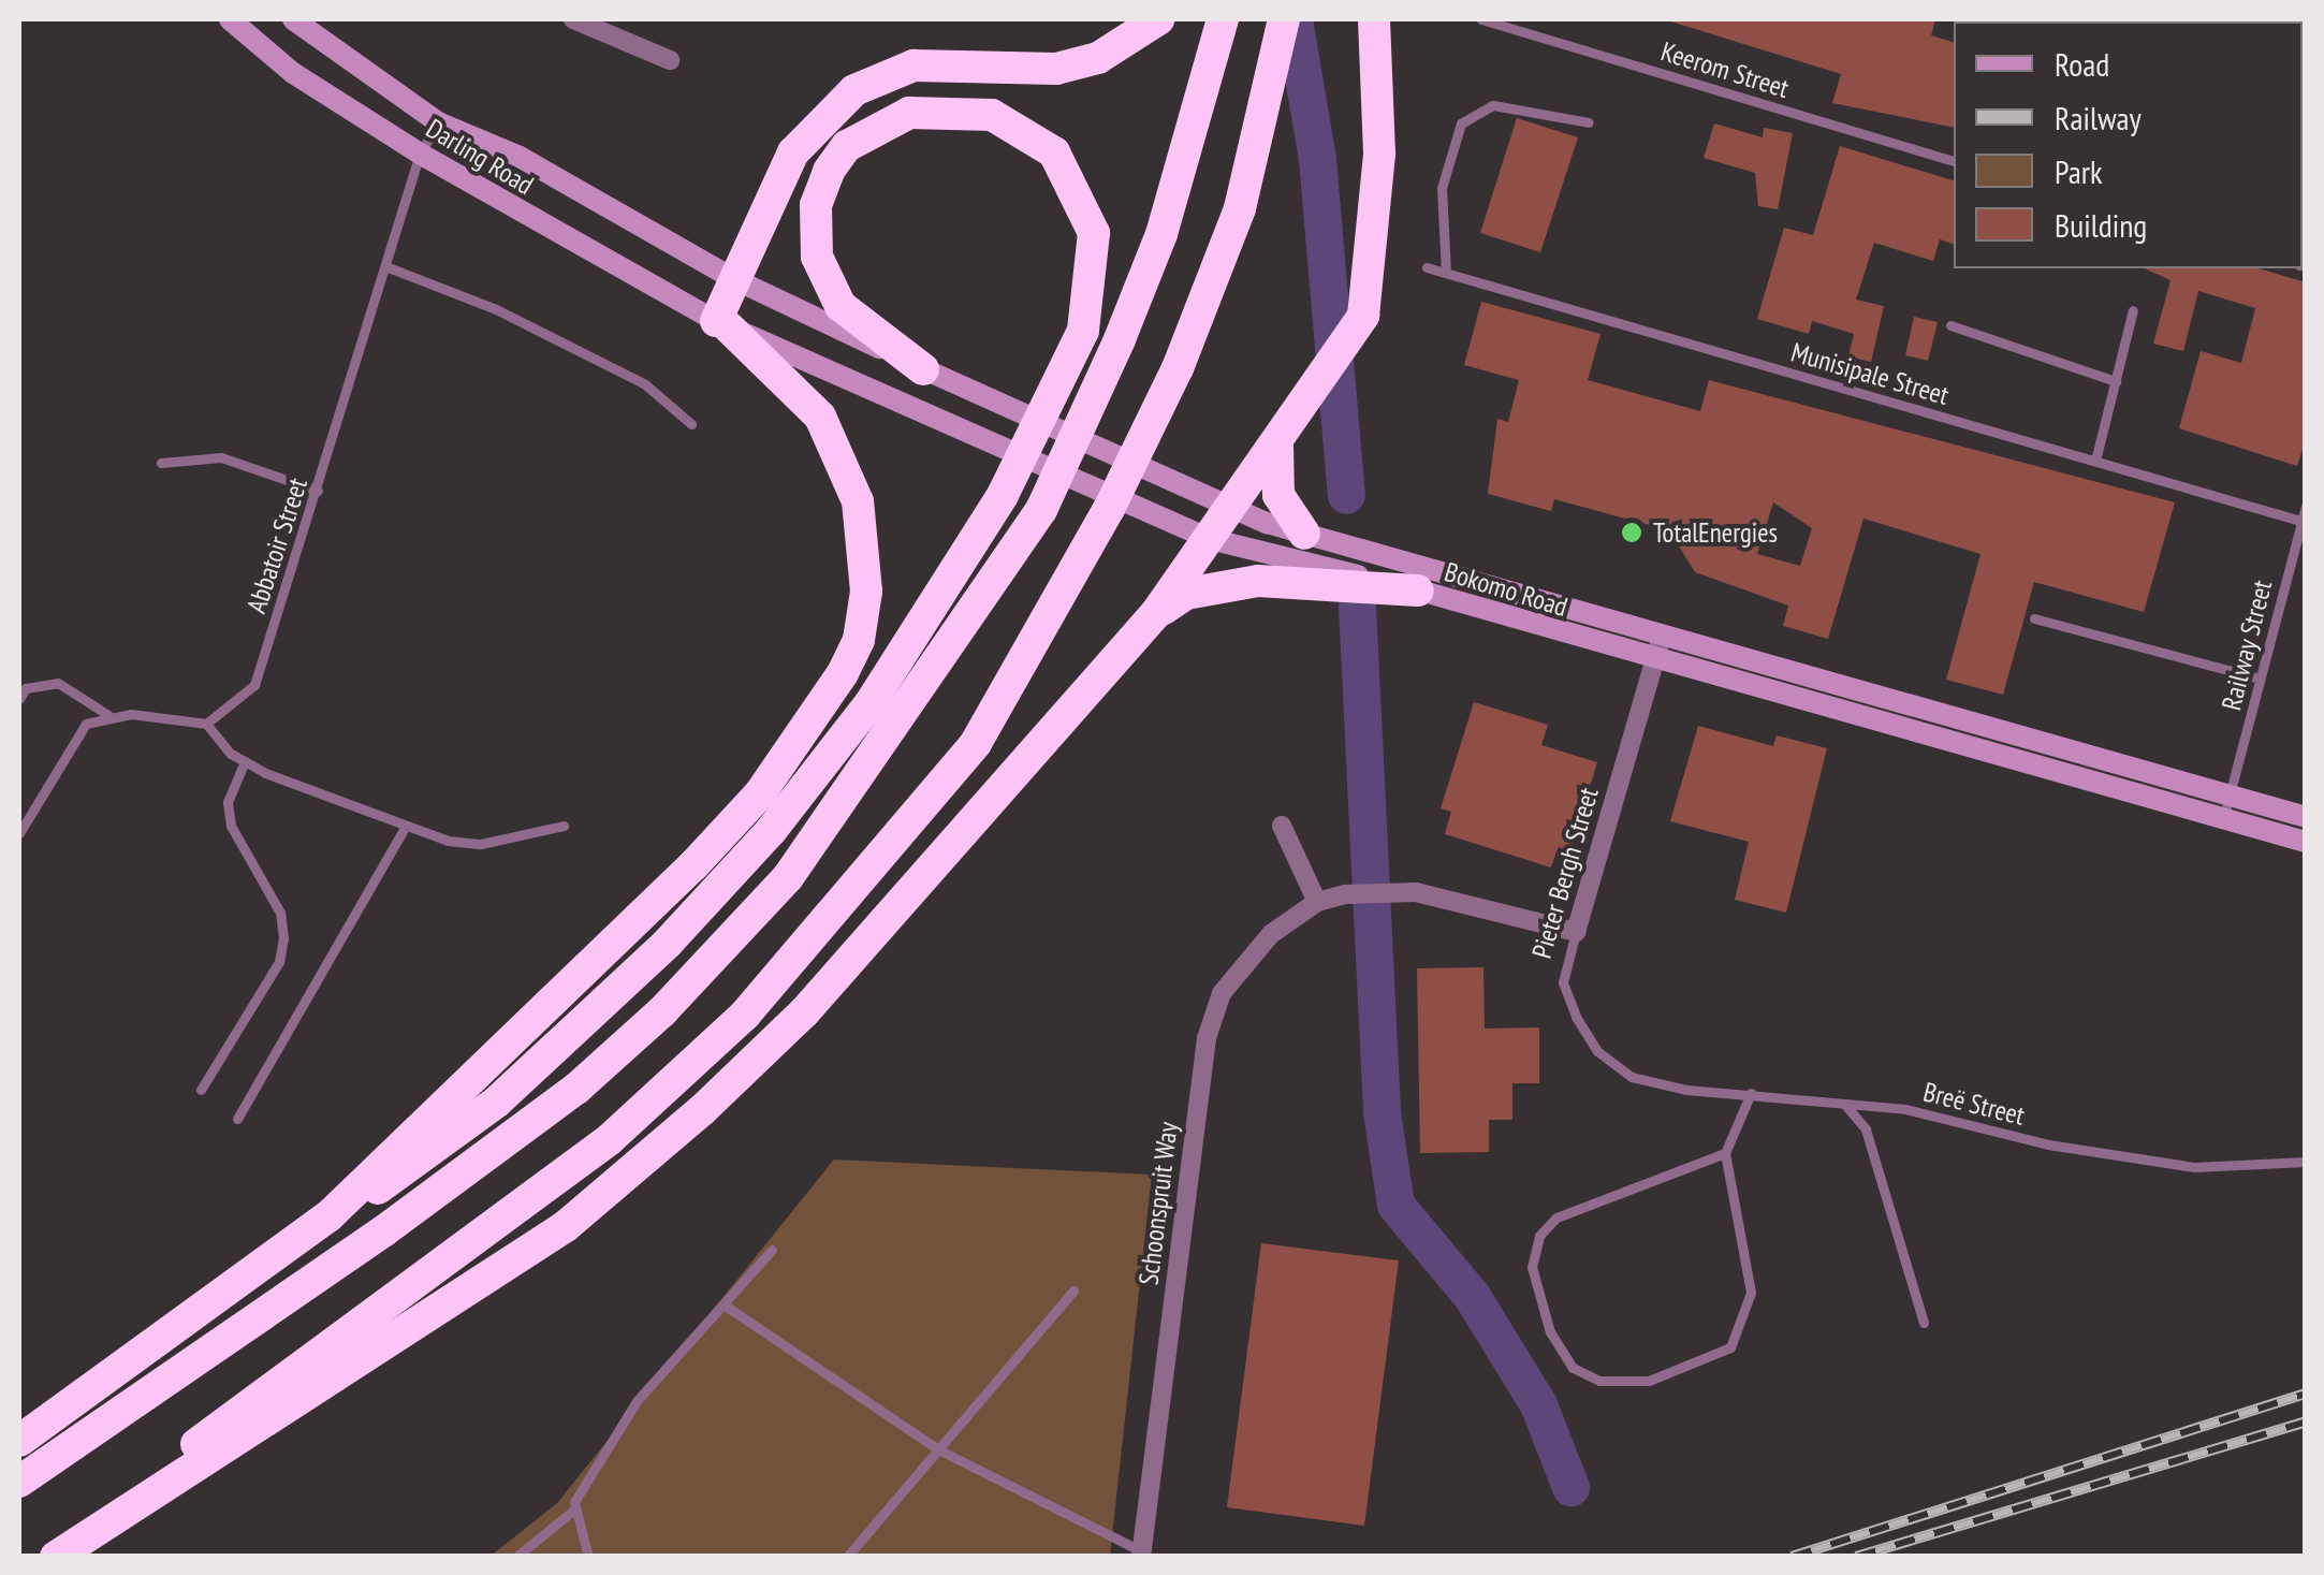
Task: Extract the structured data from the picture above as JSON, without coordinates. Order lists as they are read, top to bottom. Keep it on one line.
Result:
{"streets":{"main road":["Darling Road","Bokomo Road"],"street":["Pieter Bergh Street","Schoonspruit Way"],"lane":["Keerom Street","Munisipale Street","Abbatoir Street","Railway Street","Breë Street"]},"crossings":[["Darling Road","Abbatoir Street"],["Darling Road","Bokomo Road"],["Munisipale Street","Railway Street"],["Bokomo Road","Railway Street"],["Bokomo Road","Pieter Bergh Street"],["Pieter Bergh Street","Breë Street"],["Pieter Bergh Street","Schoonspruit Way"]],"places":["TotalEnergies"],"legend":["Road","Railway","Park","Building"]}
